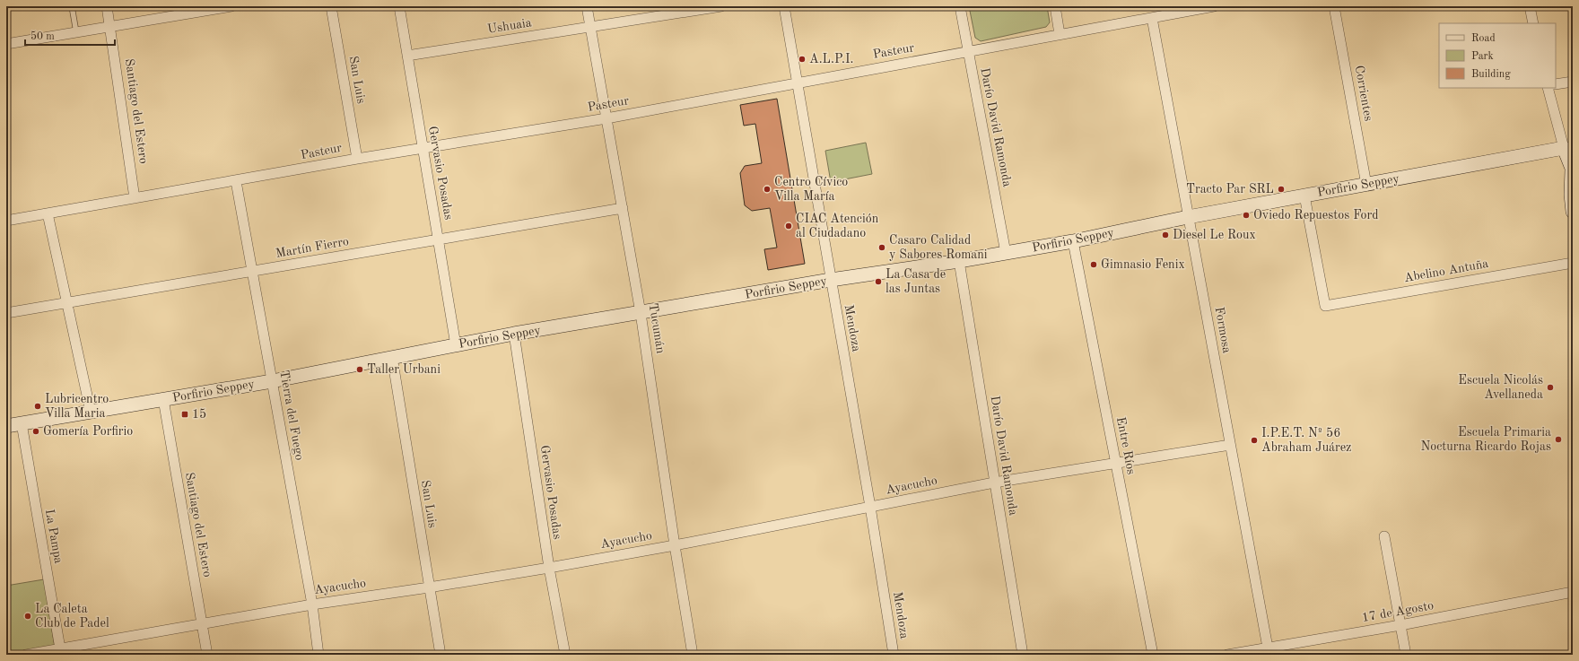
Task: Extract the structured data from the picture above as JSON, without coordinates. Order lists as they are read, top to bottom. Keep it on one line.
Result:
{"streets":{"main road":["Porfirio Seppey"],"street":["Ushuaia","Pasteur","San Luis","Corrientes","Santiago del Estero","Darío David Ramonda","Gervasio Posadas","Martín Fierro","Abelino Antuña","Tucumán","Mendoza","Formosa","Tierra del Fuego","Entre Ríos","Ayacucho","La Pampa","17 de Agosto"]},"crossings":[["Ushuaia","Gervasio Posadas"],["Ushuaia","Tucumán"],["Pasteur","San Luis"],["Pasteur","Santiago del Estero"],["Pasteur","Darío David Ramonda"],["Pasteur","Gervasio Posadas"],["Pasteur","Tucumán"],["Pasteur","Mendoza"],["Pasteur","Formosa"],["Pasteur","Tierra del Fuego"],["San Luis","Porfirio Seppey"],["San Luis","Ayacucho"],["Corrientes","Porfirio Seppey"],["Santiago del Estero","Porfirio Seppey"],["Santiago del Estero","Ayacucho"],["Darío David Ramonda","Porfirio Seppey"],["Darío David Ramonda","Ayacucho"],["Gervasio Posadas","Porfirio Seppey"],["Gervasio Posadas","Martín Fierro"],["Gervasio Posadas","Ayacucho"],["Porfirio Seppey","Abelino Antuña"],["Porfirio Seppey","Tucumán"],["Porfirio Seppey","Mendoza"],["Porfirio Seppey","Formosa"],["Porfirio Seppey","Tierra del Fuego"],["Porfirio Seppey","Entre Ríos"],["Porfirio Seppey","La Pampa"],["Martín Fierro","Tucumán"],["Martín Fierro","Tierra del Fuego"],["Tucumán","Ayacucho"],["Mendoza","Ayacucho"],["Formosa","Ayacucho"],["Formosa","17 de Agosto"],["Tierra del Fuego","Ayacucho"],["Entre Ríos","Ayacucho"],["Ayacucho","La Pampa"]],"places":{"other":["A.L.P.I.","Centro Cívico Villa María","Tracto Par SRL","Oviedo Repuestos Ford","CIAC Atención al Ciudadano","Diesel Le Roux","Casaro Calidad y Sabores Romani","Gimnasio Fenix","La Casa de las Juntas","Taller Urbani","Escuela Nicolás Avellaneda","Lubricentro Villa Maria","Gomería Porfirio","Escuela Primaria Nocturna Ricardo Rojas","I.P.E.T. Nº 56 Abraham Juárez","La Caleta Club de Padel"],"transit":["15"]},"legend":["Road","Park","Building"],"scale_bar":"50 m"}
